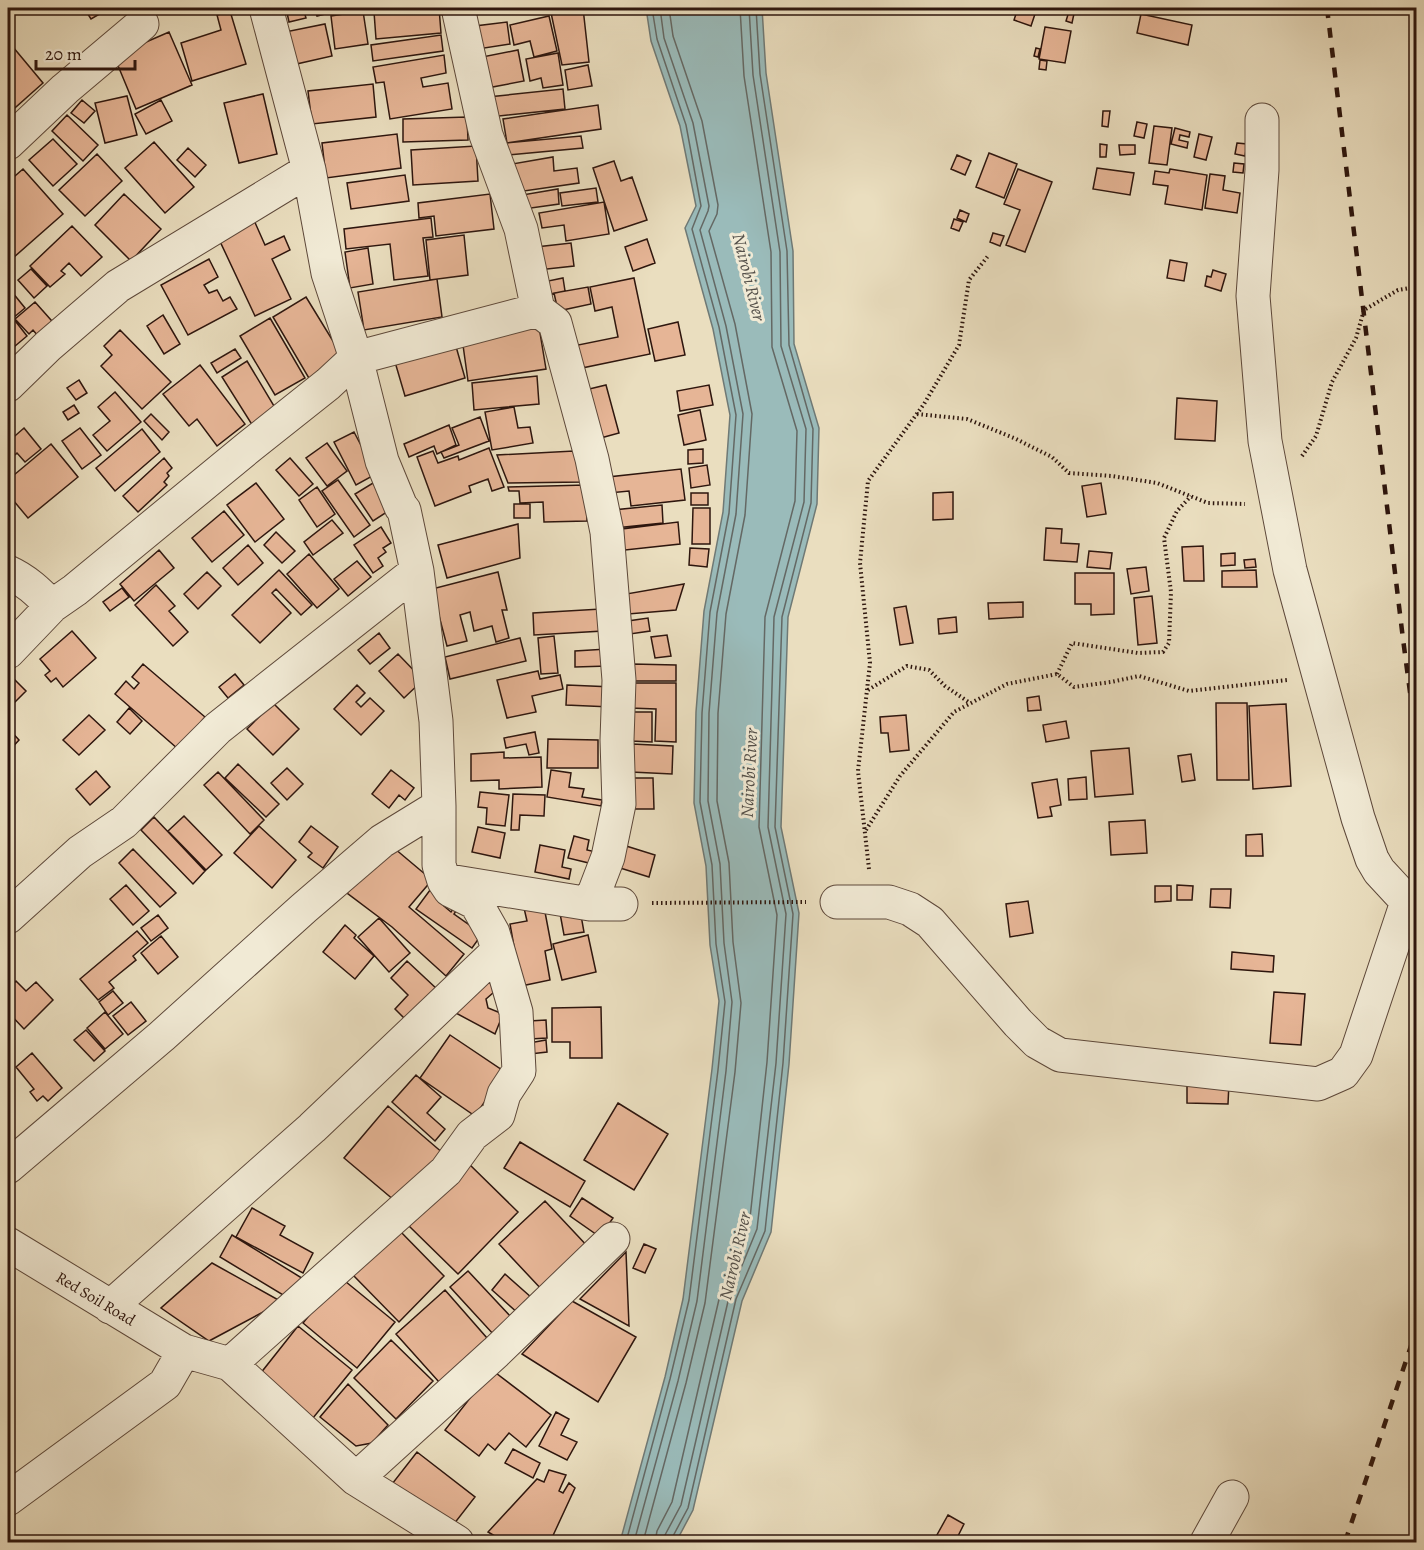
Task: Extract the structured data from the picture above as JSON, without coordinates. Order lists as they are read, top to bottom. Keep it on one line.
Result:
{"streets":{"street":["Red Soil Road"]},"water":["Nairobi River"],"scale_bar":"20 m"}
